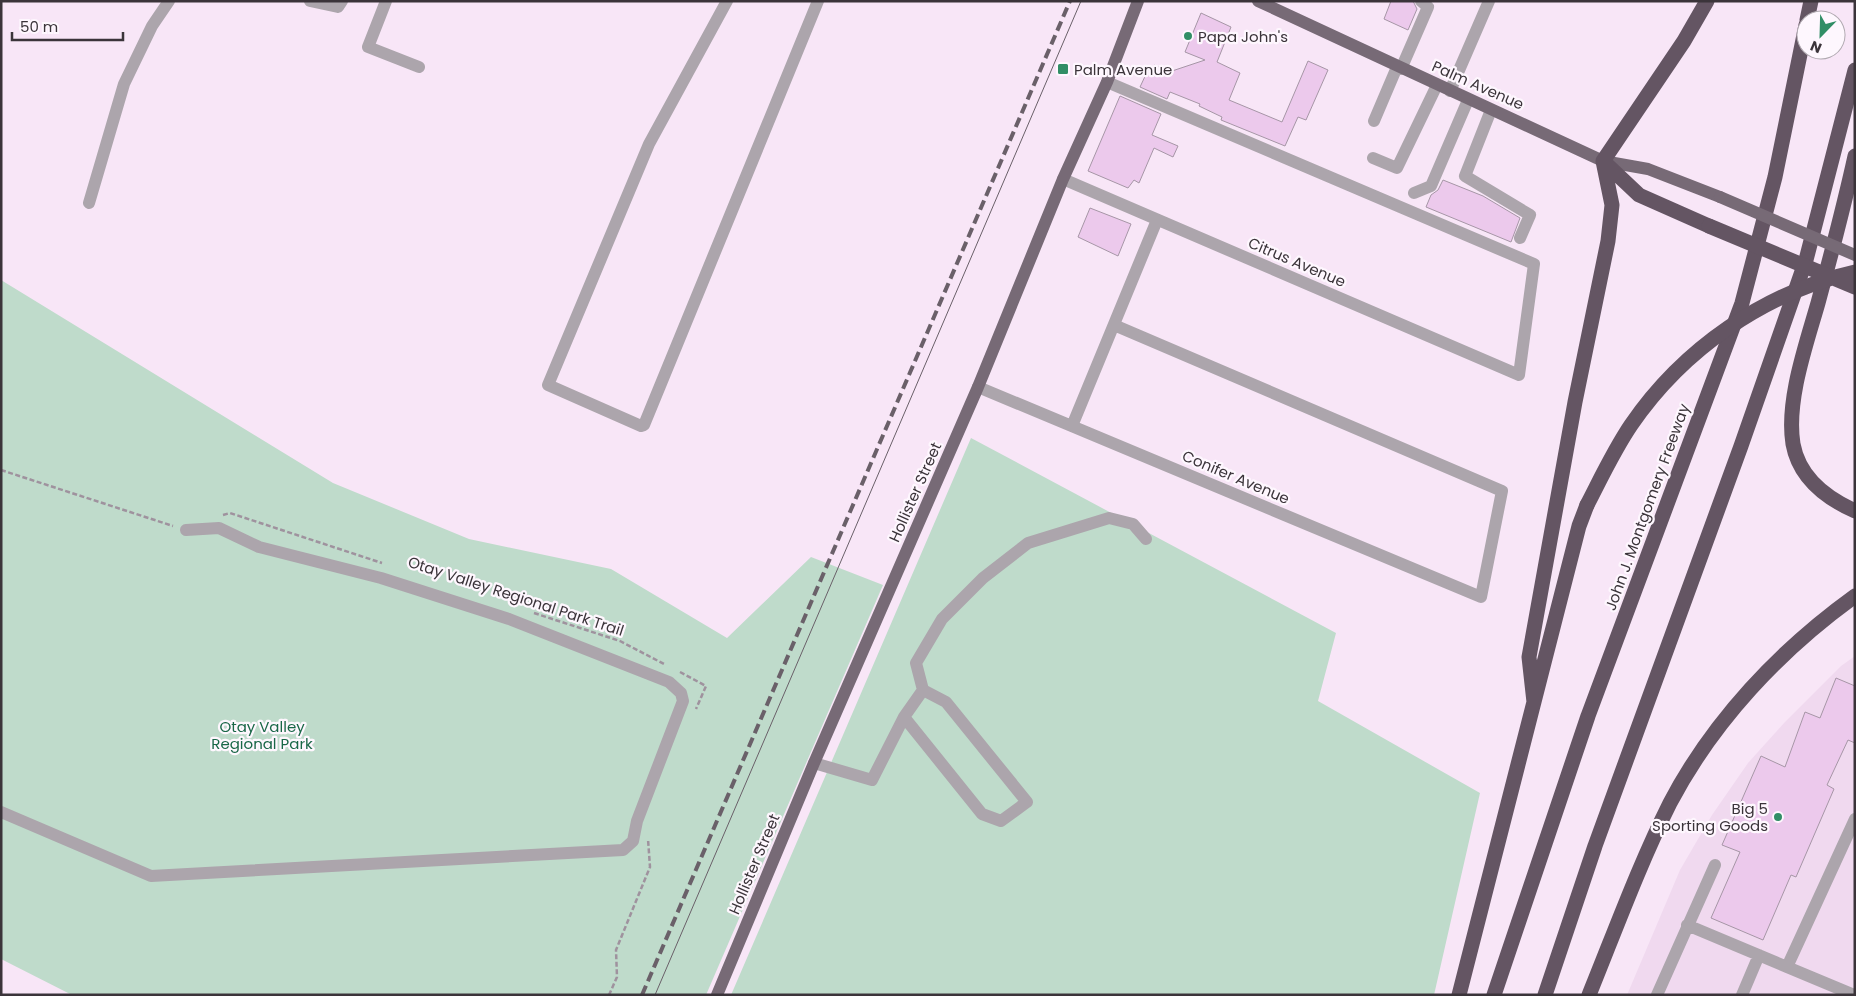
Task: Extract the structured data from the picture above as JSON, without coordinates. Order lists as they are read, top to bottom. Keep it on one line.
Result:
{"streets":{"highway":["Palm Avenue","John J. Montgomery Freeway"],"main road":["Hollister Street"],"street":["Citrus Avenue","Conifer Avenue"],"path":["Otay Valley Regional Park Trail"]},"crossings":[["Citrus Avenue","Hollister Street"],["Conifer Avenue","Hollister Street"]],"parks":["Otay Valley Regional Park"],"places":{"other":["Papa John's","Big 5 Sporting Goods"],"transit":["Palm Avenue"]},"scale_bar":"50 m","north":"bottom left"}
